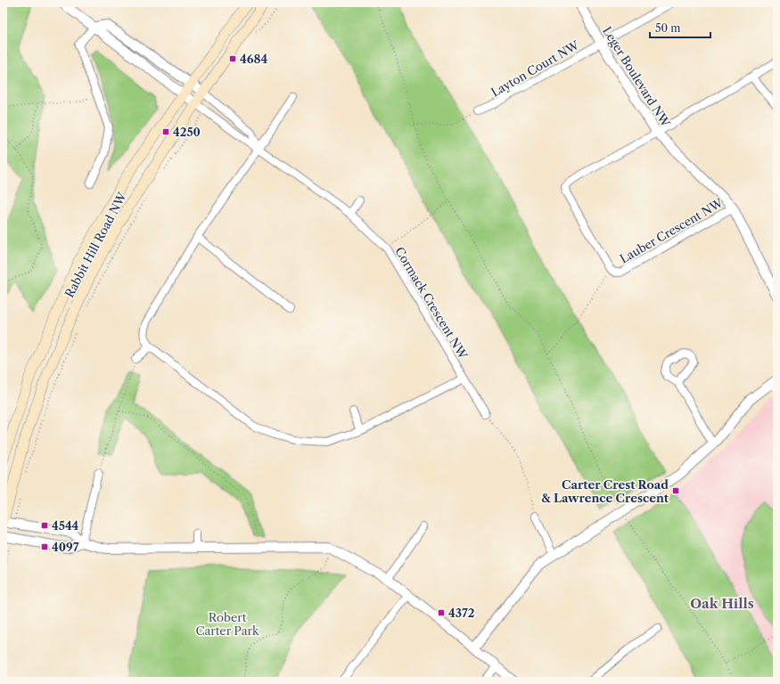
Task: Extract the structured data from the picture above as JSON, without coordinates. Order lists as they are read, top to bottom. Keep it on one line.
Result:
{"streets":{"main road":["Rabbit Hill Road NW"],"street":["Layton Court NW","Leger Boulevard NW","Lauber Crescent NW","Cormack Crescent NW"]},"crossings":[["Layton Court NW","Leger Boulevard NW"],["Leger Boulevard NW","Lauber Crescent NW"],["Rabbit Hill Road NW","Cormack Crescent NW"]],"districts":["Oak Hills"],"parks":["Robert Carter Park"],"places":{"transit":["4684","4250","Carter Crest Road & Lawrence Crescent","4544","4097","4372"]},"scale_bar":"50 m"}
